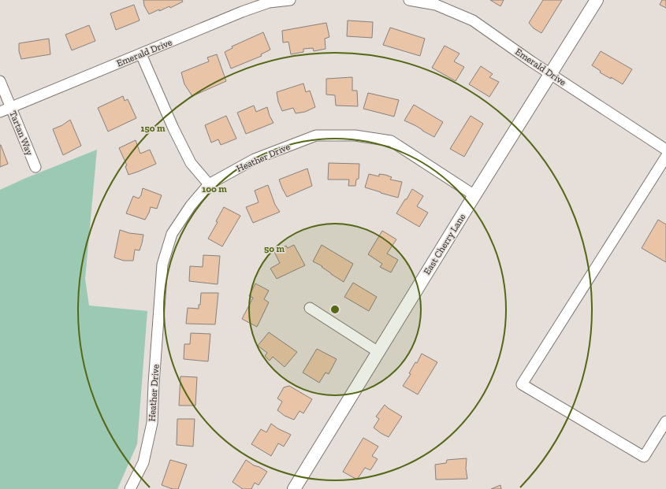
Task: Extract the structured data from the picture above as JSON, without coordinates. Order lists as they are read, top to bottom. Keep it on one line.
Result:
{"streets":{"street":["Emerald Drive","Tartan Way","Heather Drive","East Cherry Lane"]},"crossings":[["Emerald Drive","Tartan Way"],["Emerald Drive","East Cherry Lane"],["Heather Drive","East Cherry Lane"]],"rings":["150 m","100 m","50 m"]}
